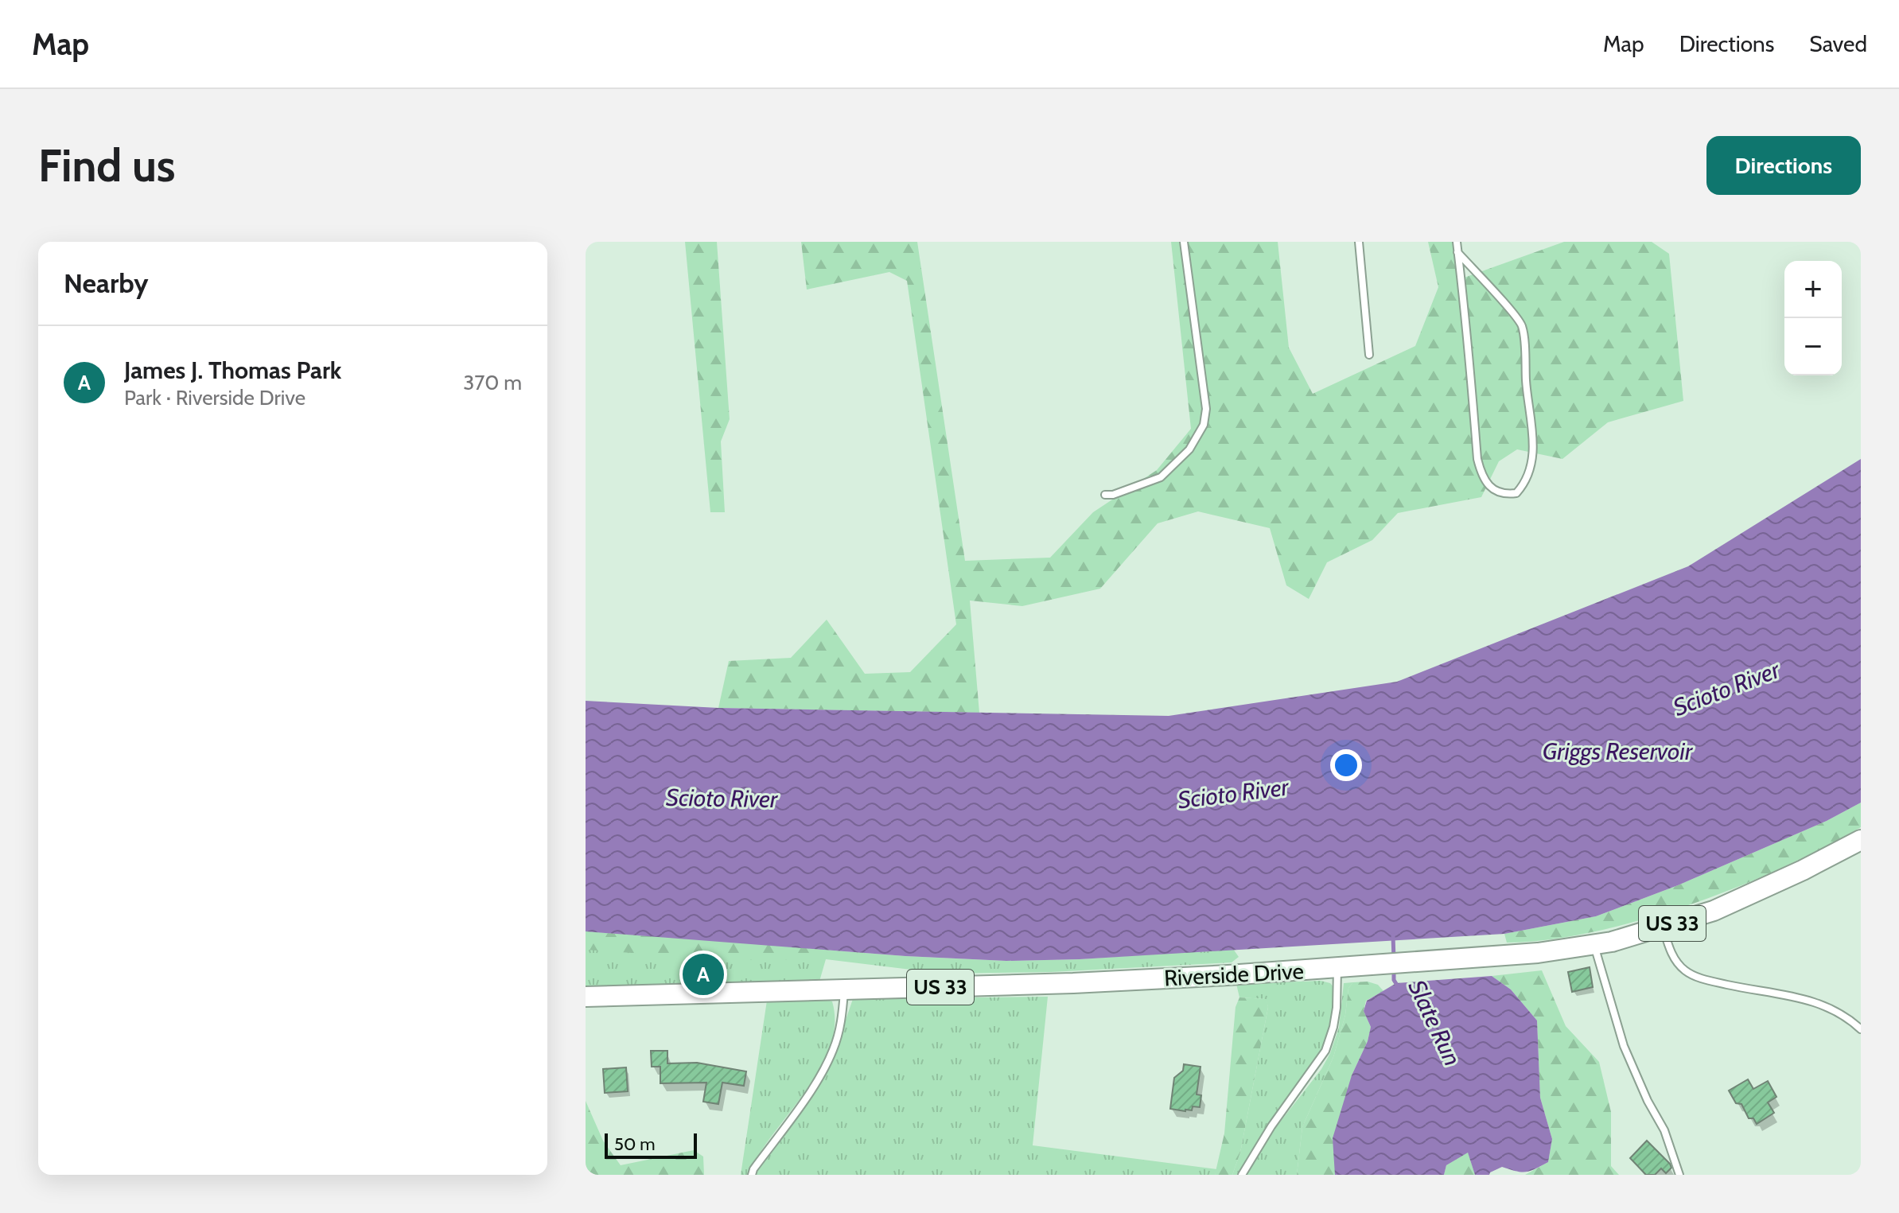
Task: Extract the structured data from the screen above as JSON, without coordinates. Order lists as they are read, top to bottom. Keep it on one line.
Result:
{"streets":{"main road":["US 33","Riverside Drive"]},"water":["Scioto River","Griggs Reservoir","Slate Run"],"scale_bar":"50 m","page":{"header":"Map","nav":["Map","Directions","Saved"],"buttons":"Directions","title":"Find us","heading":"Nearby","map_buttons":["+","−"],"list":[{"mark":"A","name":"James J. Thomas Park","note":"Park · Riverside Drive","value":"370 m"}],"pins":"A","scale":"50 m"}}
